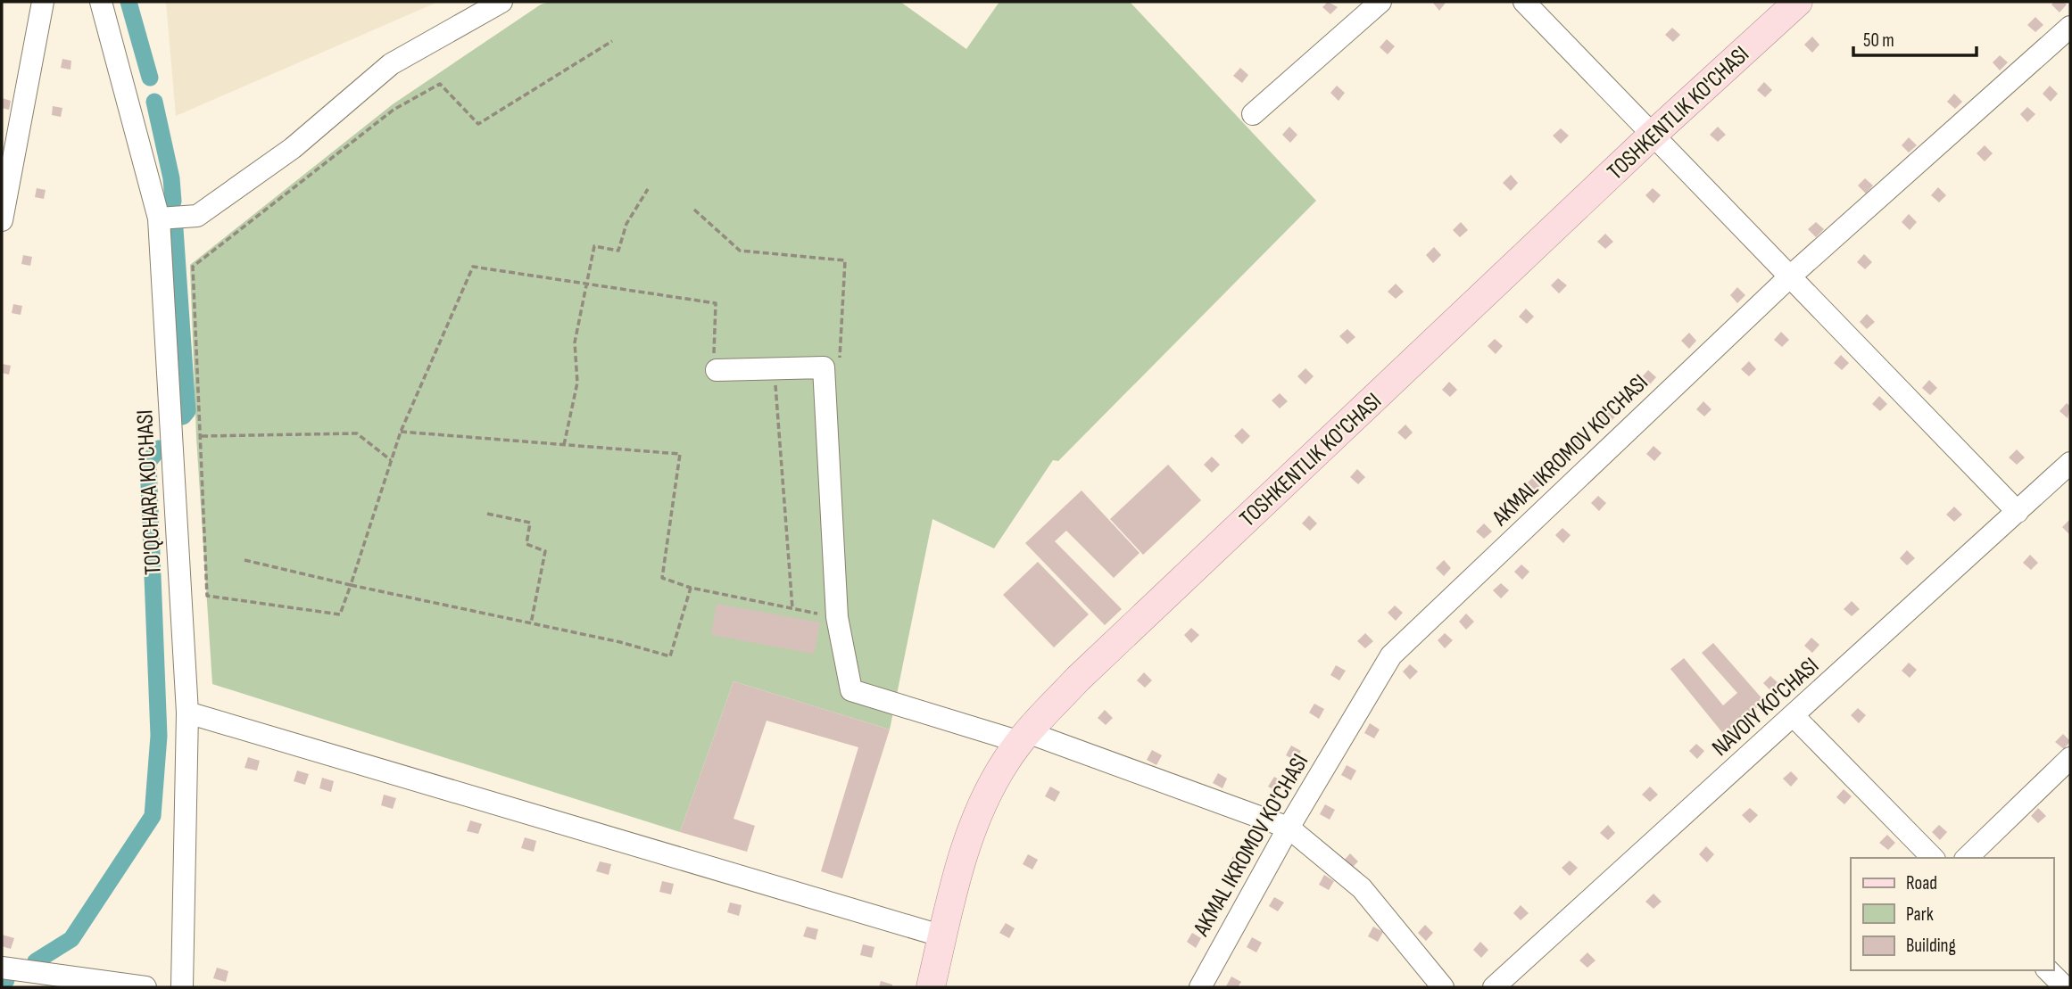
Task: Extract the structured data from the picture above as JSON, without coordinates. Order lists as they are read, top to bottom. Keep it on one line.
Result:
{"streets":{"main road":["TOSHKENTLIK KO'CHASI"],"street":["AKMAL IKROMOV KO'CHASI","TO'QCHARA KO'CHASI","NAVOIY KO'CHASI"]},"legend":["Road","Park","Building"],"scale_bar":"50 m"}
